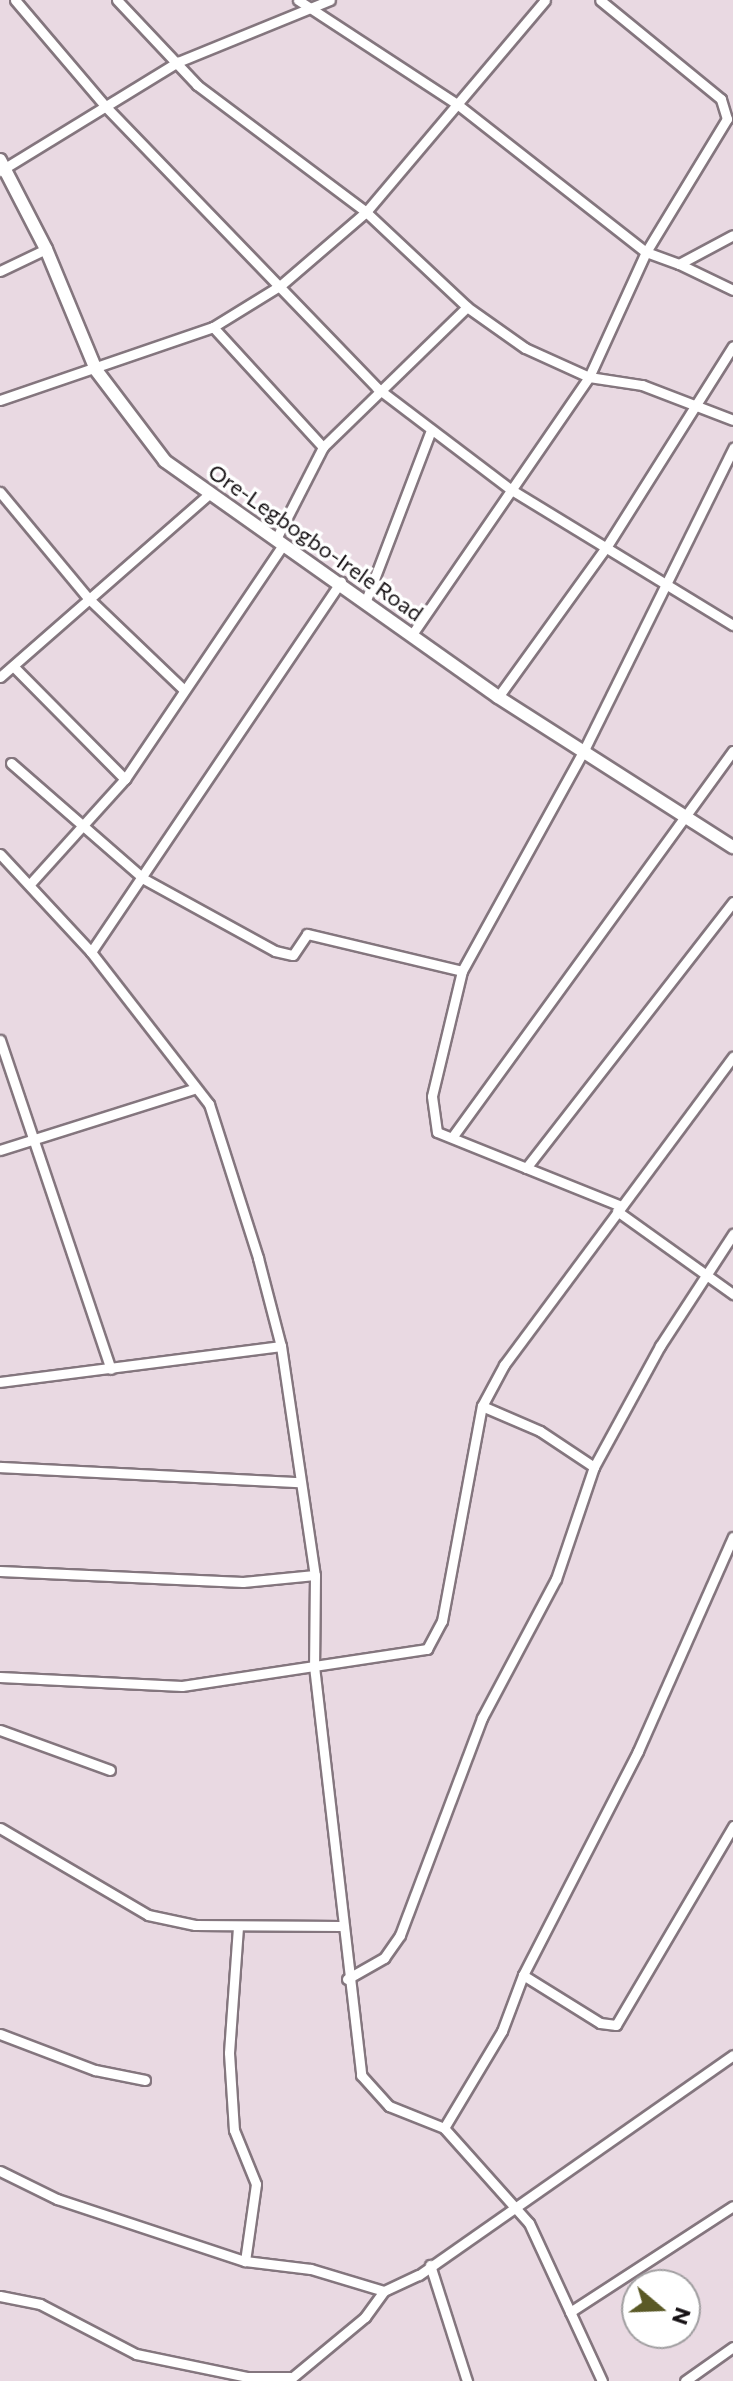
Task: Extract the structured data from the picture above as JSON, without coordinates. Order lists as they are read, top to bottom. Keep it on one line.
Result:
{"streets":{"main road":["Ore-Legbogbo-Irele Road"]},"north":"right"}
